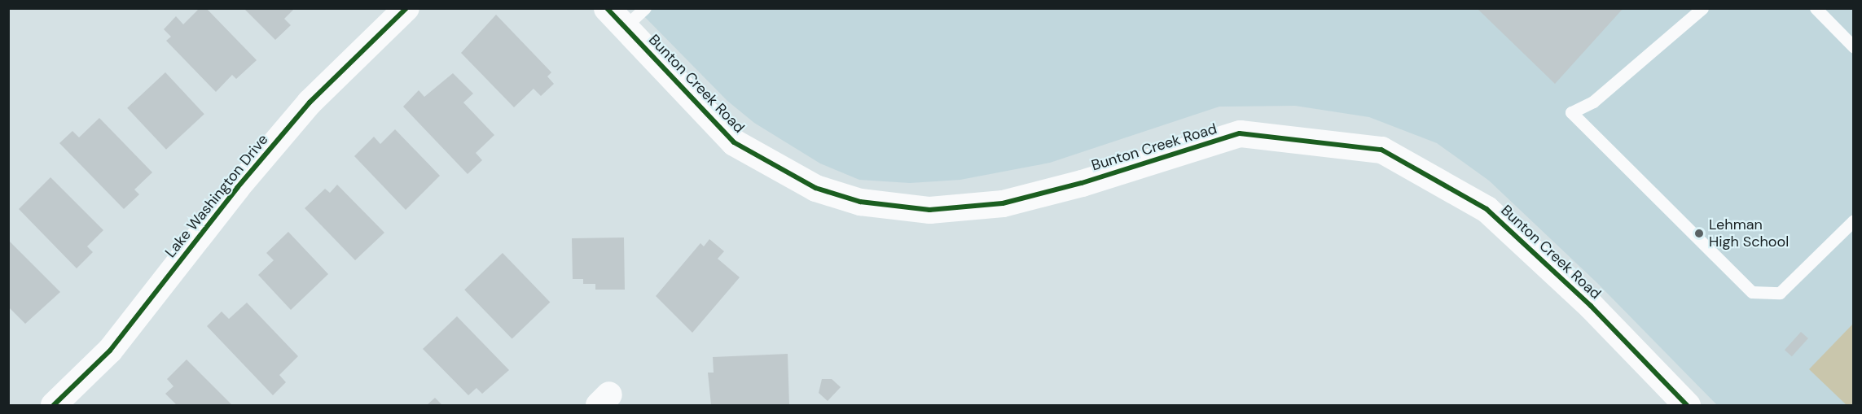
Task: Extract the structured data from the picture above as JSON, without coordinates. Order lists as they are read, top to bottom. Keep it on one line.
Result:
{"streets":{"street":["Bunton Creek Road","Lake Washington Drive"]},"places":["Lehman High School"]}
